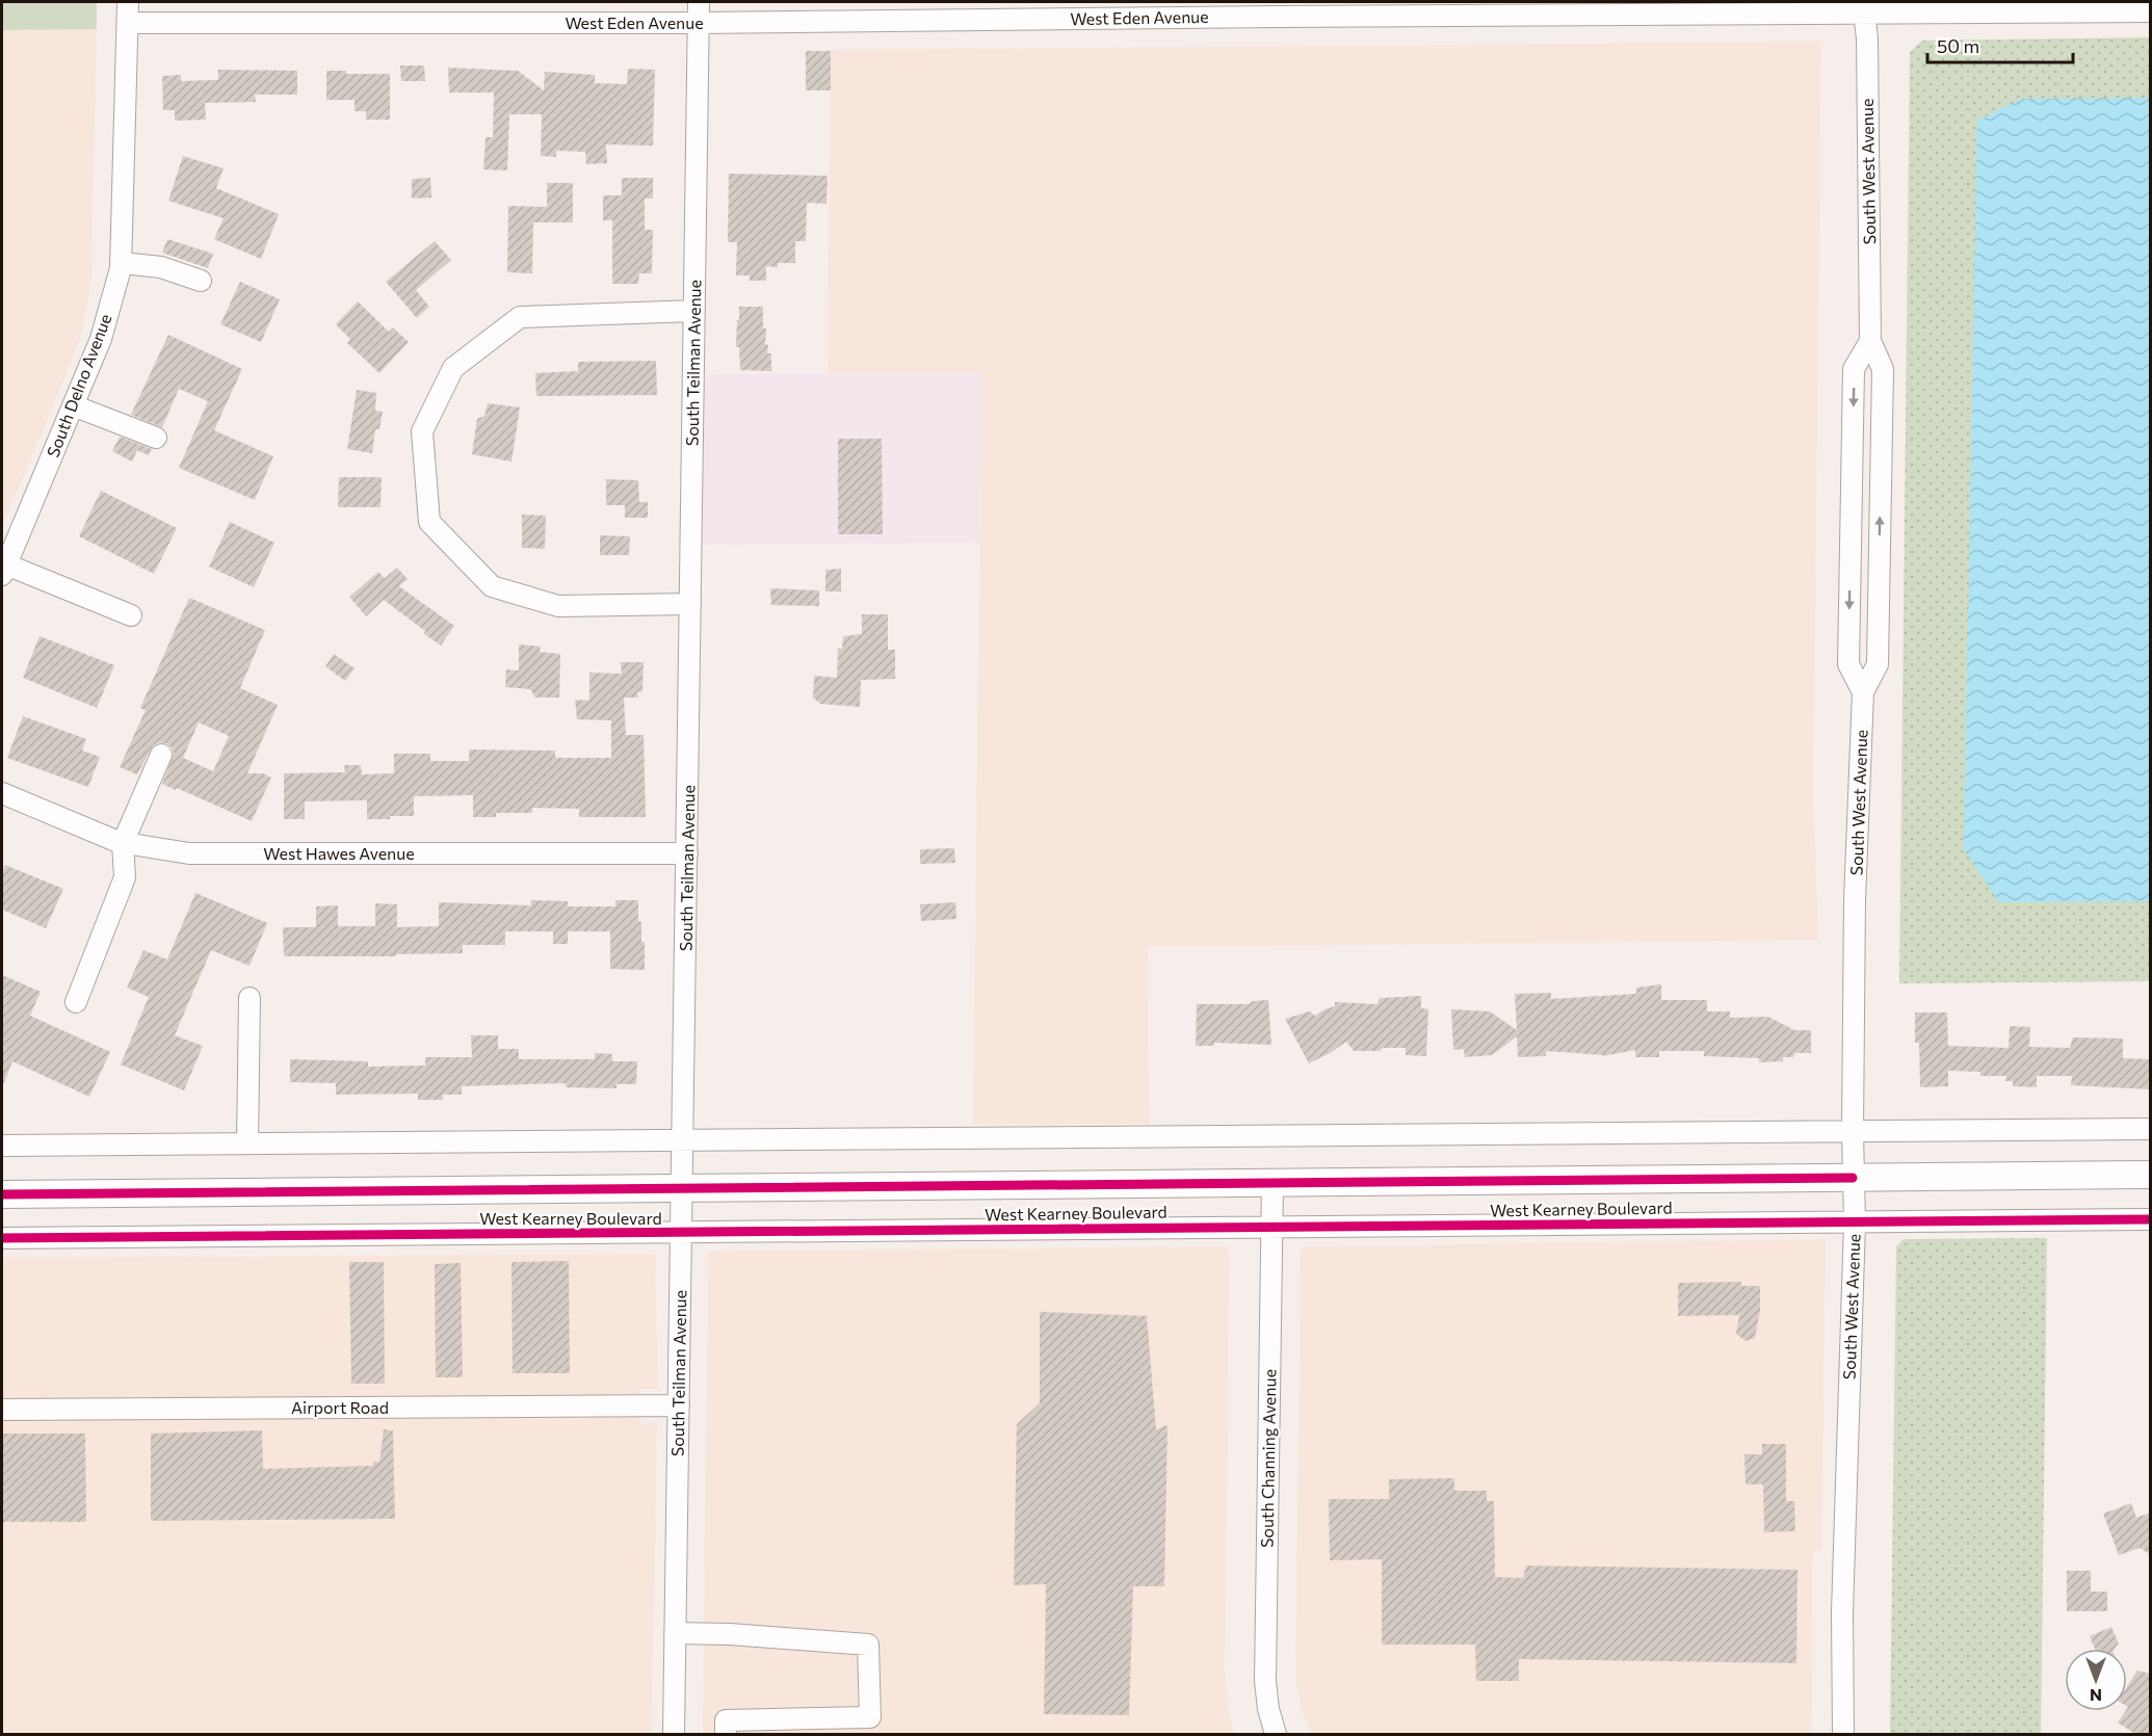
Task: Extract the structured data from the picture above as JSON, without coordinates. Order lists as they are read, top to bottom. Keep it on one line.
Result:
{"streets":{"main road":["West Kearney Boulevard"],"street":["West Eden Avenue","South West Avenue","South Teilman Avenue","South Delno Avenue","West Hawes Avenue","Airport Road","South Channing Avenue"]},"crossings":[["West Eden Avenue","South West Avenue"],["West Eden Avenue","South Teilman Avenue"],["West Eden Avenue","South Delno Avenue"],["South West Avenue","West Kearney Boulevard"],["South Teilman Avenue","West Hawes Avenue"],["South Teilman Avenue","West Kearney Boulevard"],["South Teilman Avenue","Airport Road"],["West Kearney Boulevard","South Channing Avenue"]],"scale_bar":"50 m","north":"bottom"}
